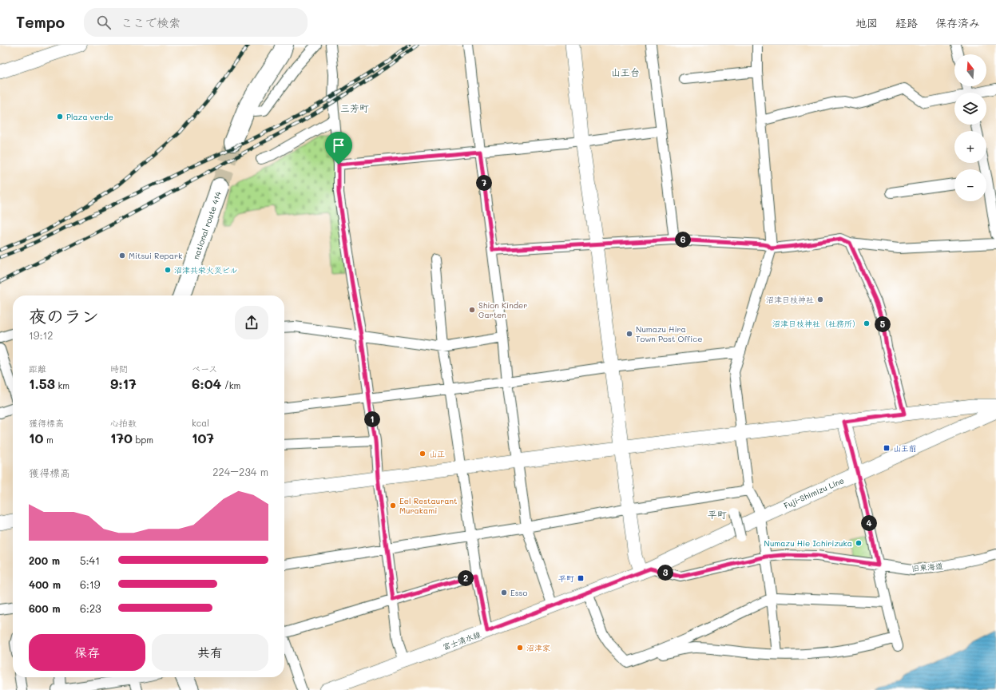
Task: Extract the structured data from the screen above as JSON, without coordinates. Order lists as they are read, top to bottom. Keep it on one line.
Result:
{"streets":{"highway":["national route 414"],"street":["Fuji-Shimizu Line","旧東海道","富士清水線"]},"crossings":[["Fuji-Shimizu Line","旧東海道"],["Fuji-Shimizu Line","富士清水線"],["旧東海道","富士清水線"]],"districts":["山王台","三芳町","平町"],"places":{"other":["Plaza verde","Mitsui Repark","沼津共栄火災ビル","沼津日枝神社","Shion Kinder Garten","沼津日枝神社（社務所）","Numazu Hira Town Post Office","山正","Eel Restaurant Murakami","Numazu Hie Ichirizuka","Esso","沼津家"],"transit":["山王前","平町"]},"north":"top","page":{"header":"Tempo","search":"ここで検索","nav":["地図","経路","保存済み"],"map_buttons":["+","−"],"pins":["7","6","5","1","4","3","2"],"heading":["夜のラン","19:12"],"stats":[["距離","1.53 km"],["時間","9:17"],["ペース","6:04 /km"],["獲得標高","10 m"],["心拍数","170 bpm"],["kcal","107"]],"chart":["獲得標高","224–234 m"],"list":[{"name":"200 m","note":"5:41"},{"name":"400 m","note":"6:19"},{"name":"600 m","note":"6:23"}],"buttons":["保存","共有"]}}
